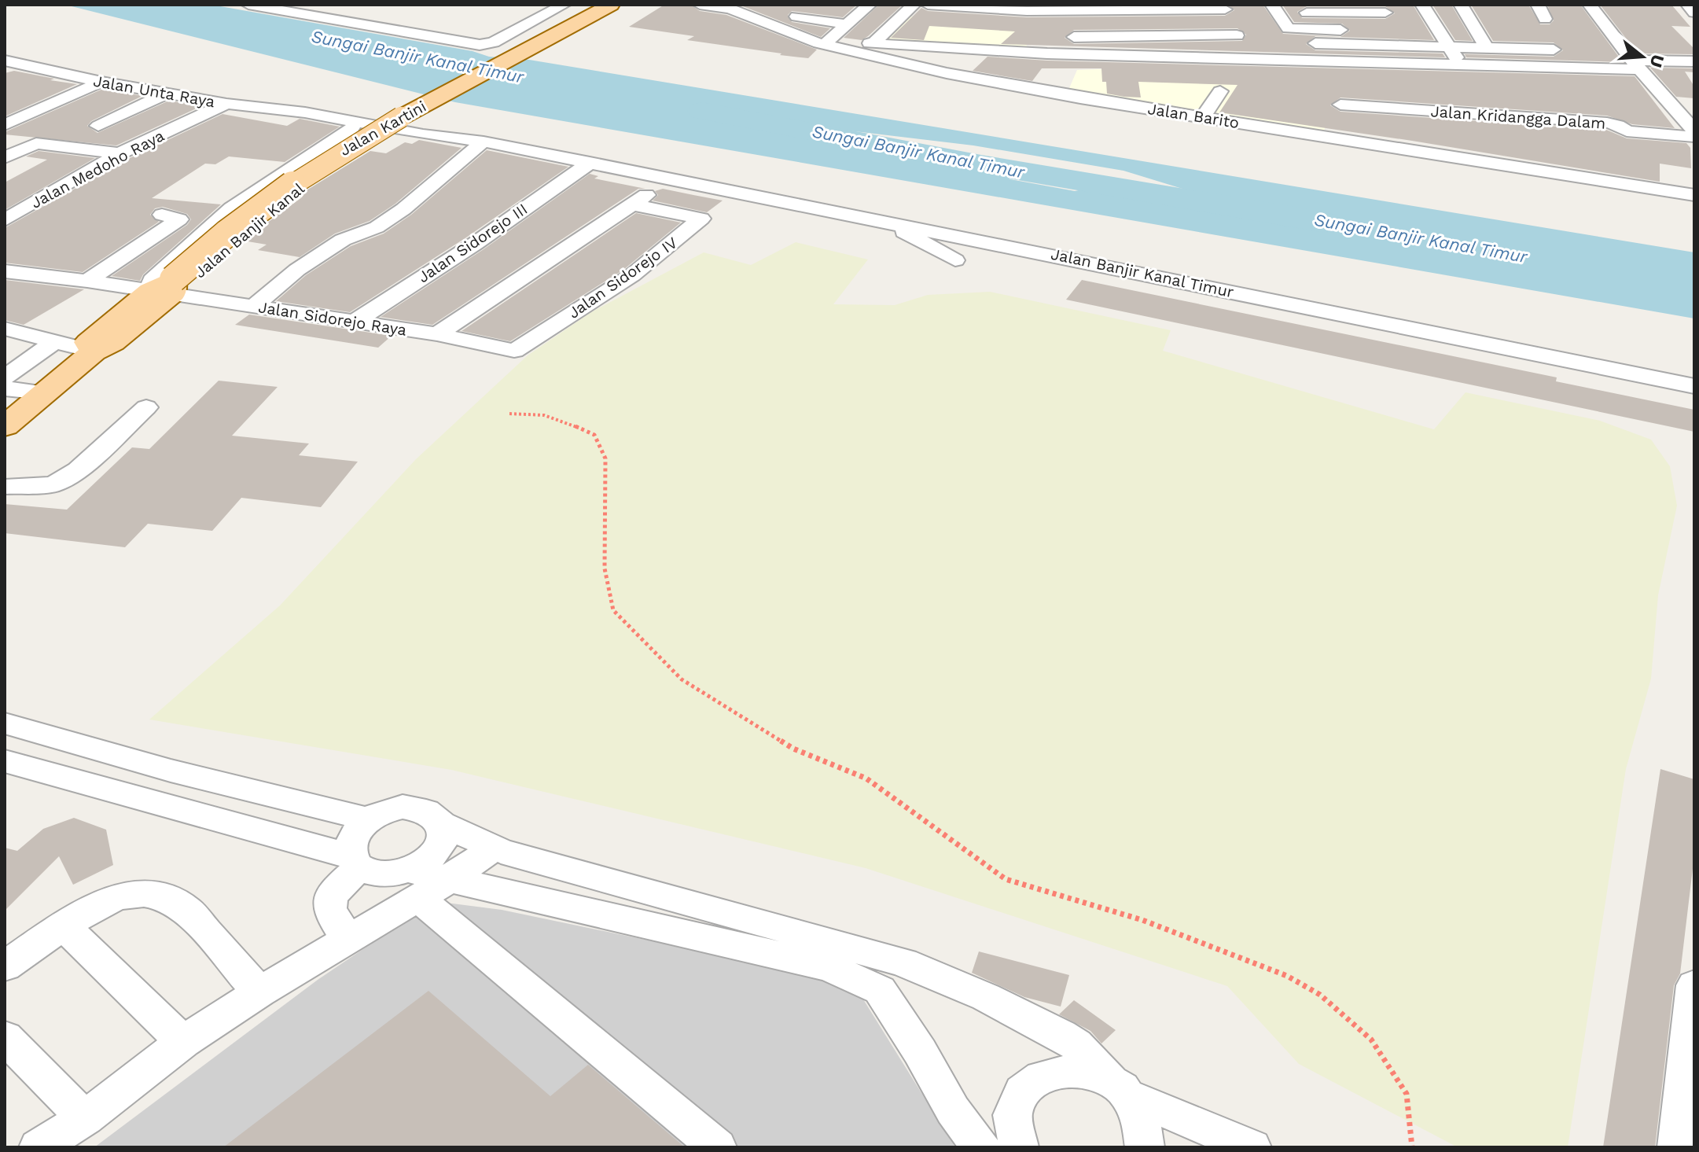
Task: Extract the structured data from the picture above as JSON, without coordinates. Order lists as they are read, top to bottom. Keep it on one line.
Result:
{"streets":{"main road":["Jalan Kartini"],"street":["Jalan Unta Raya","Jalan Barito","Jalan Kridangga Dalam","Jalan Medoho Raya","Jalan Banjir Kanal","Jalan Sidorejo III","Jalan Banjir Kanal Timur","Jalan Sidorejo IV","Jalan Sidorejo Raya"]},"crossings":[["Jalan Unta Raya","Jalan Medoho Raya"],["Jalan Unta Raya","Jalan Banjir Kanal"],["Jalan Barito","Jalan Kridangga Dalam"],["Jalan Kartini","Jalan Banjir Kanal"],["Jalan Kartini","Jalan Sidorejo Raya"],["Jalan Banjir Kanal","Jalan Sidorejo III"],["Jalan Banjir Kanal","Jalan Banjir Kanal Timur"],["Jalan Banjir Kanal","Jalan Sidorejo Raya"],["Jalan Sidorejo III","Jalan Banjir Kanal Timur"],["Jalan Sidorejo III","Jalan Sidorejo Raya"],["Jalan Sidorejo IV","Jalan Sidorejo Raya"]],"water":["Sungai Banjir Kanal Timur"],"north":"right"}
